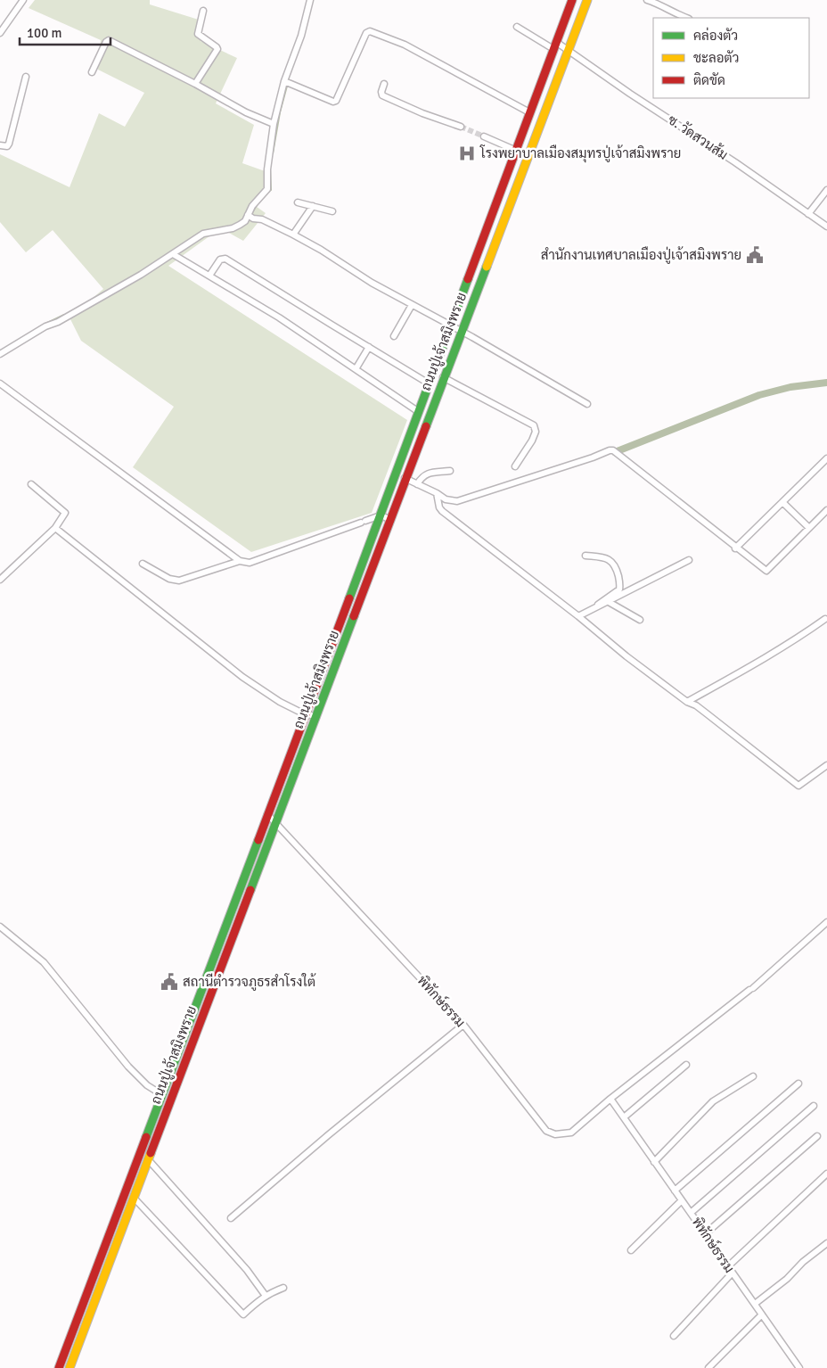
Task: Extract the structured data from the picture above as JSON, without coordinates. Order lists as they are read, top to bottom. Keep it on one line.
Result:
{"streets":{"main road":["ถนนปู่เจ้าสมิงพราย"],"street":["ซ. วัดสวนส้ม","พิทักษ์ธรรม"]},"crossings":[["ซ. วัดสวนส้ม","ถนนปู่เจ้าสมิงพราย"],["ถนนปู่เจ้าสมิงพราย","พิทักษ์ธรรม"]],"places":{"hospital":["โรงพยาบาลเมืองสมุทรปู่เจ้าสมิงพราย"],"public building":["สำนักงานเทศบาลเมืองปู่เจ้าสมิงพราย","สถานีตำรวจภูธรสำโรงใต้"]},"legend":["คล่องตัว","ชะลอตัว","ติดขัด"],"scale_bar":"100 m"}
